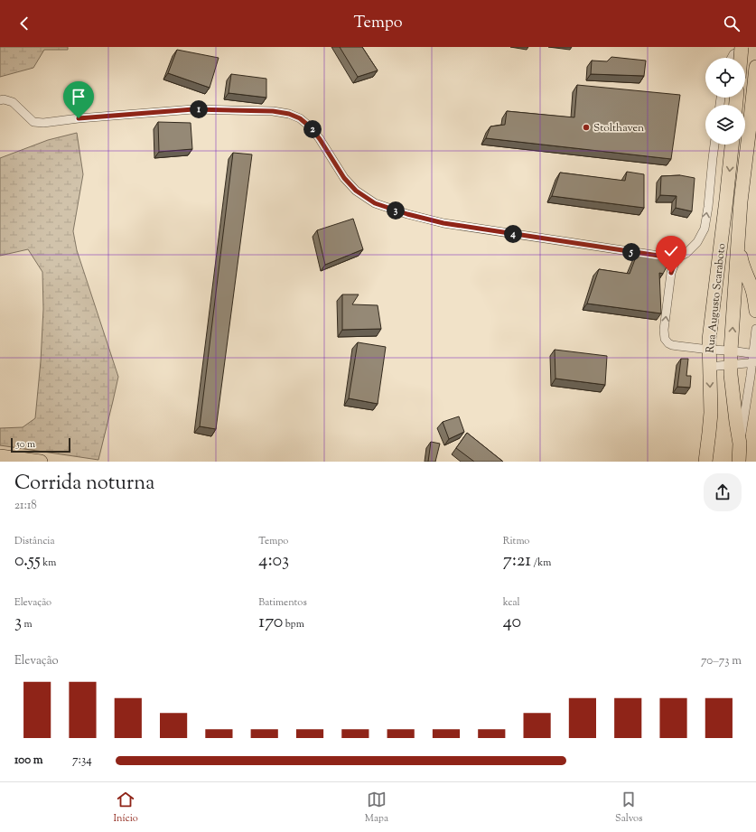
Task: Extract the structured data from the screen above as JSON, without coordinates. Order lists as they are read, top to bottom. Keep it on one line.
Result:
{"streets":{"main road":["Rua Augusto Scaraboto"]},"places":["Stolthaven"],"scale_bar":"50 m","page":{"header":"Tempo","pins":["1","2","3","4","5"],"scale":"50 m","heading":["Corrida noturna","21:18"],"stats":[["Distância","0.55 km"],["Tempo","4:03"],["Ritmo","7:21 /km"],["Elevação","3 m"],["Batimentos","170 bpm"],["kcal","40"]],"chart":["Elevação","70–73 m"],"list":[{"name":"100 m","note":"7:34"}],"tabs":["Início","Mapa","Salvos"]}}
